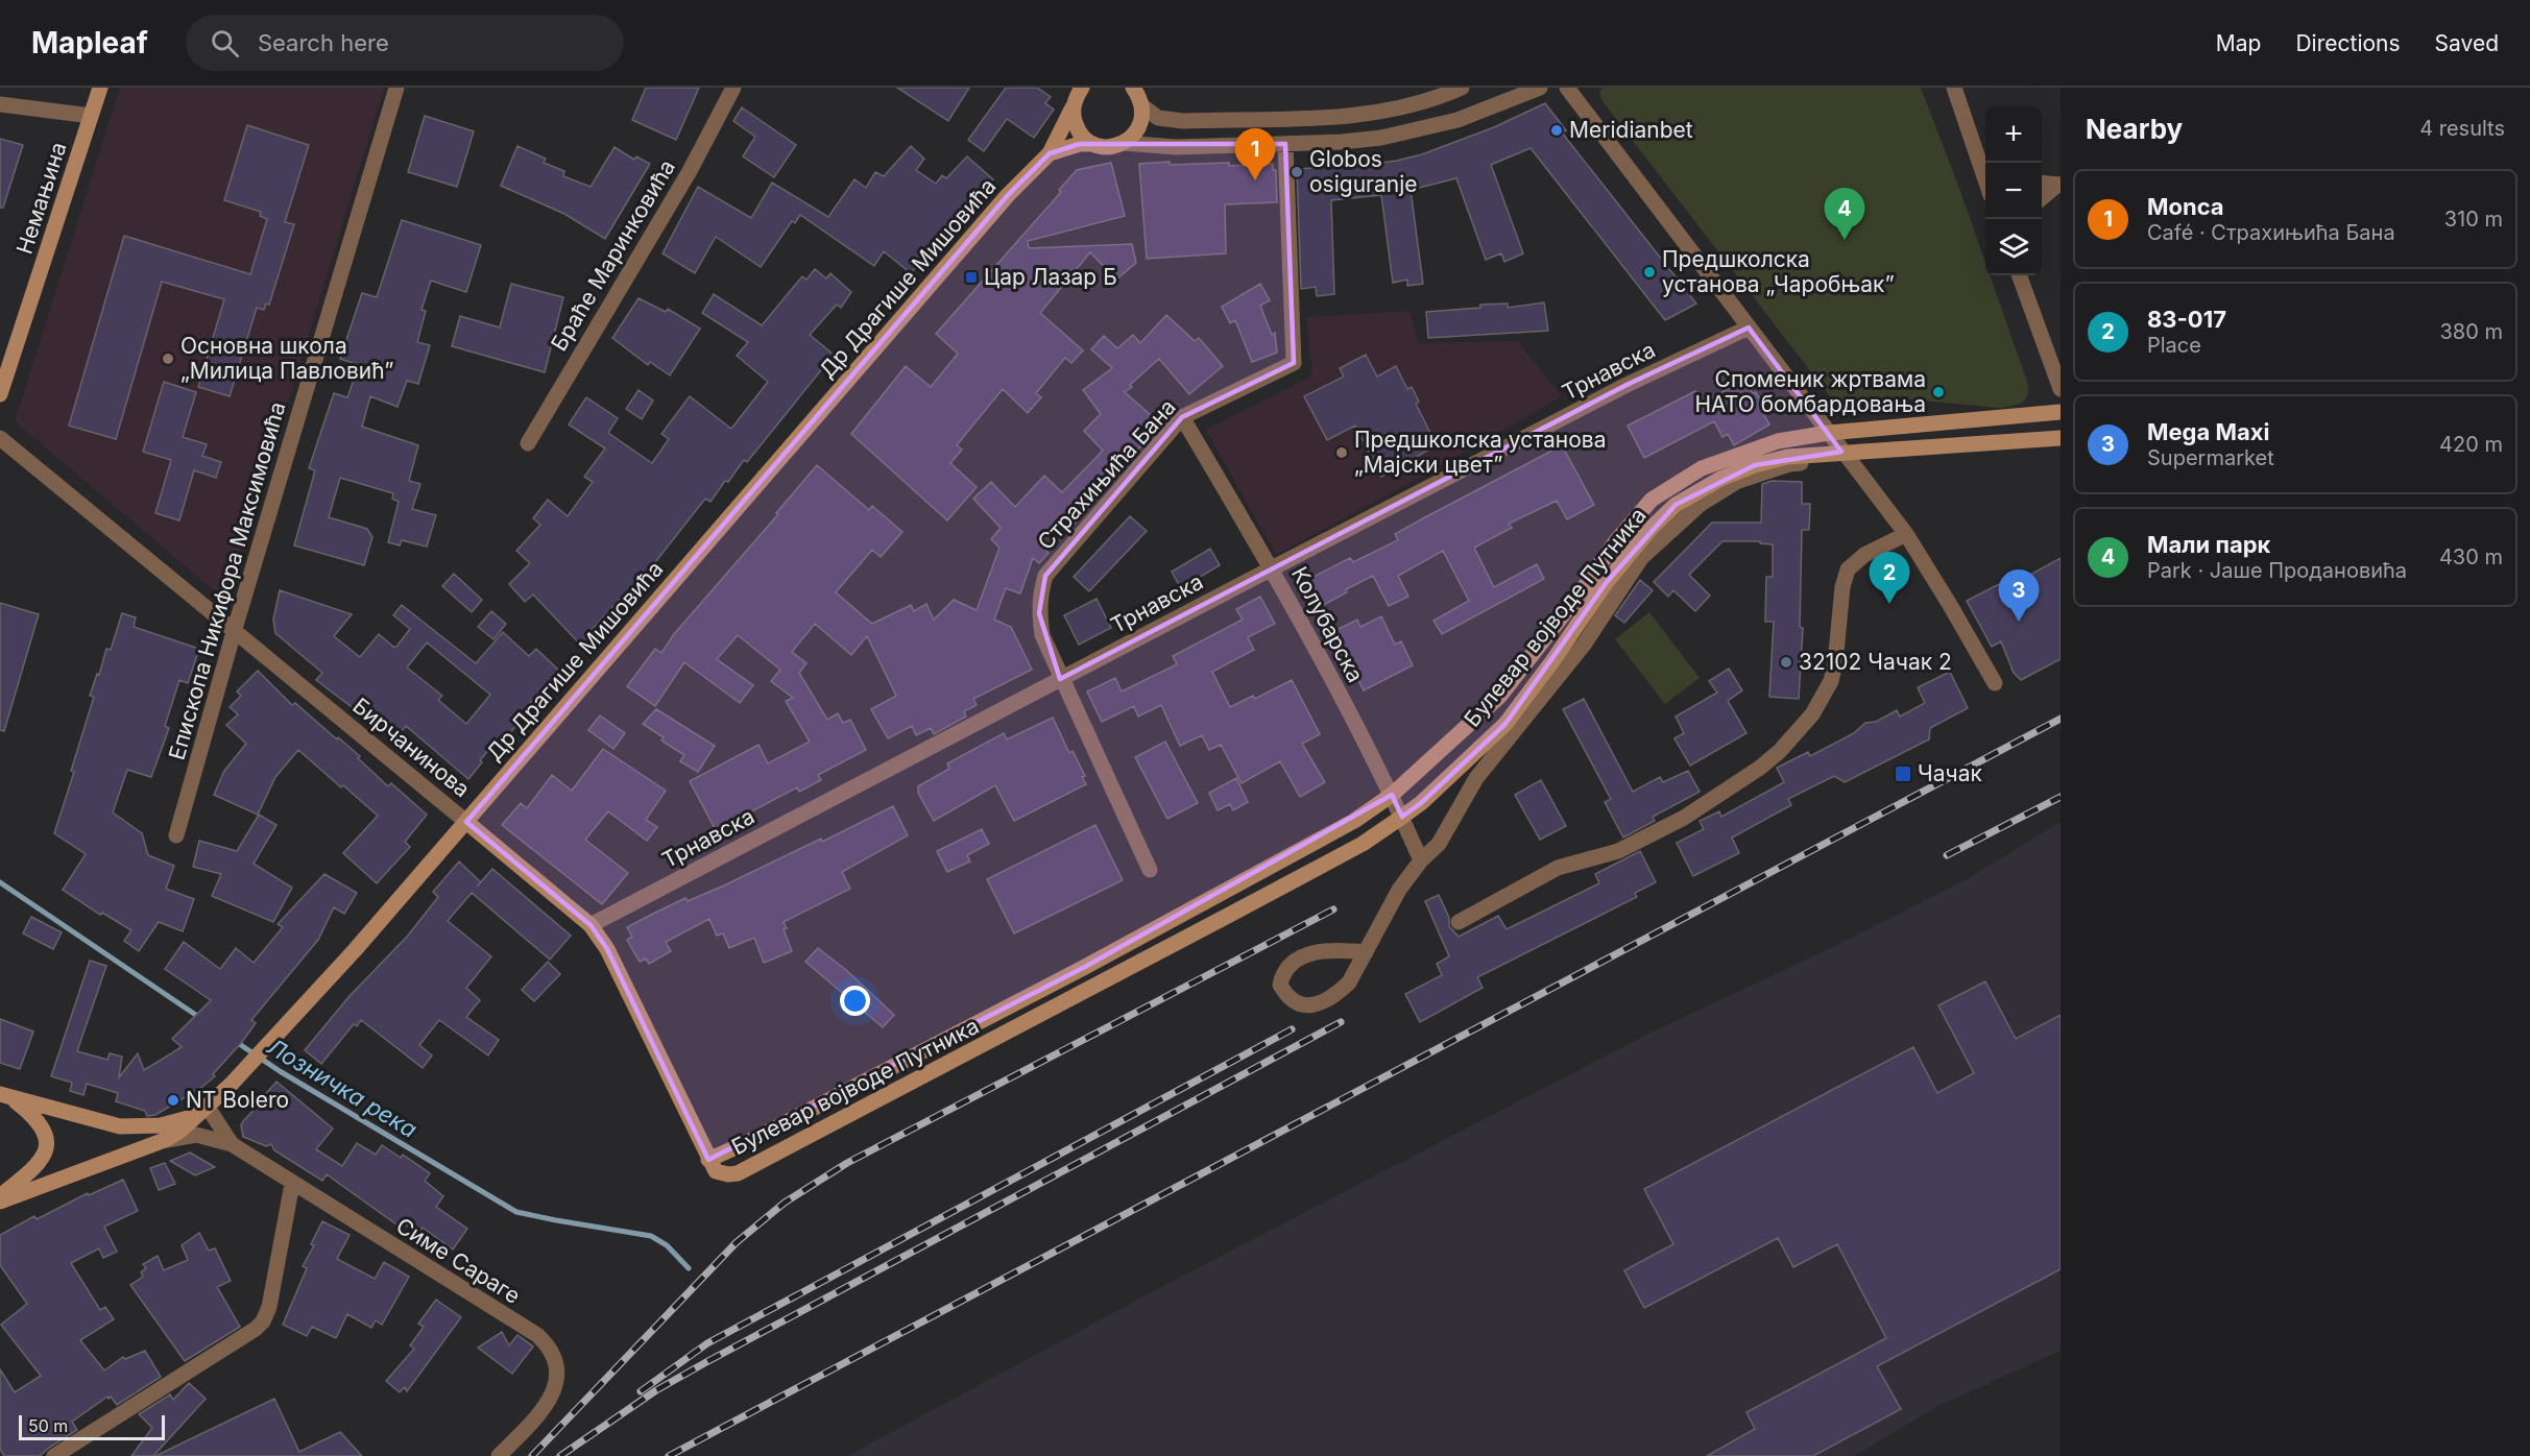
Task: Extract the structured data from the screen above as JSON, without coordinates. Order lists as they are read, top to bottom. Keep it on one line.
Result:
{"streets":{"main road":["Немањина","Др Драгише Мишовића","Булевар војводе Путника","Бирчанинова"],"street":["Браће Маринковића","Трнавска","Страхињића Бана","Епископа Никифора Максимовића","Колубарска","Симе Сараге"]},"crossings":[["Др Драгише Мишовића","Бирчанинова"],["Др Драгише Мишовића","Симе Сараге"],["Трнавска","Страхињића Бана"],["Трнавска","Колубарска"],["Трнавска","Бирчанинова"],["Страхињића Бана","Колубарска"],["Епископа Никифора Максимовића","Бирчанинова"],["Булевар војводе Путника","Колубарска"],["Булевар војводе Путника","Бирчанинова"]],"water":["Лозничка река"],"places":{"other":["Meridianbet","Globos osiguranje","Предшколска установа „Чаробњак”","Основна школа „Милица Павловић”","Споменик жртвама НАТО бомбардовања","Предшколска установа „Мајски цвет”","32102 Чачак 2","NT Bolero"],"transit":["Цар Лазар Б","Чачак"]},"scale_bar":"50 m","page":{"header":"Mapleaf","search":"Search here","nav":["Map","Directions","Saved"],"heading":["Nearby","4 results"],"map_buttons":["+","−"],"pins":["1","4","2","3"],"list":[{"mark":"1","name":"Monca","note":"Café · Страхињића Бана","value":"310 m"},{"mark":"2","name":"83-017","note":"Place","value":"380 m"},{"mark":"3","name":"Mega Maxi","note":"Supermarket","value":"420 m"},{"mark":"4","name":"Мали парк","note":"Park · Јаше Продановића","value":"430 m"}],"scale":"50 m"}}
